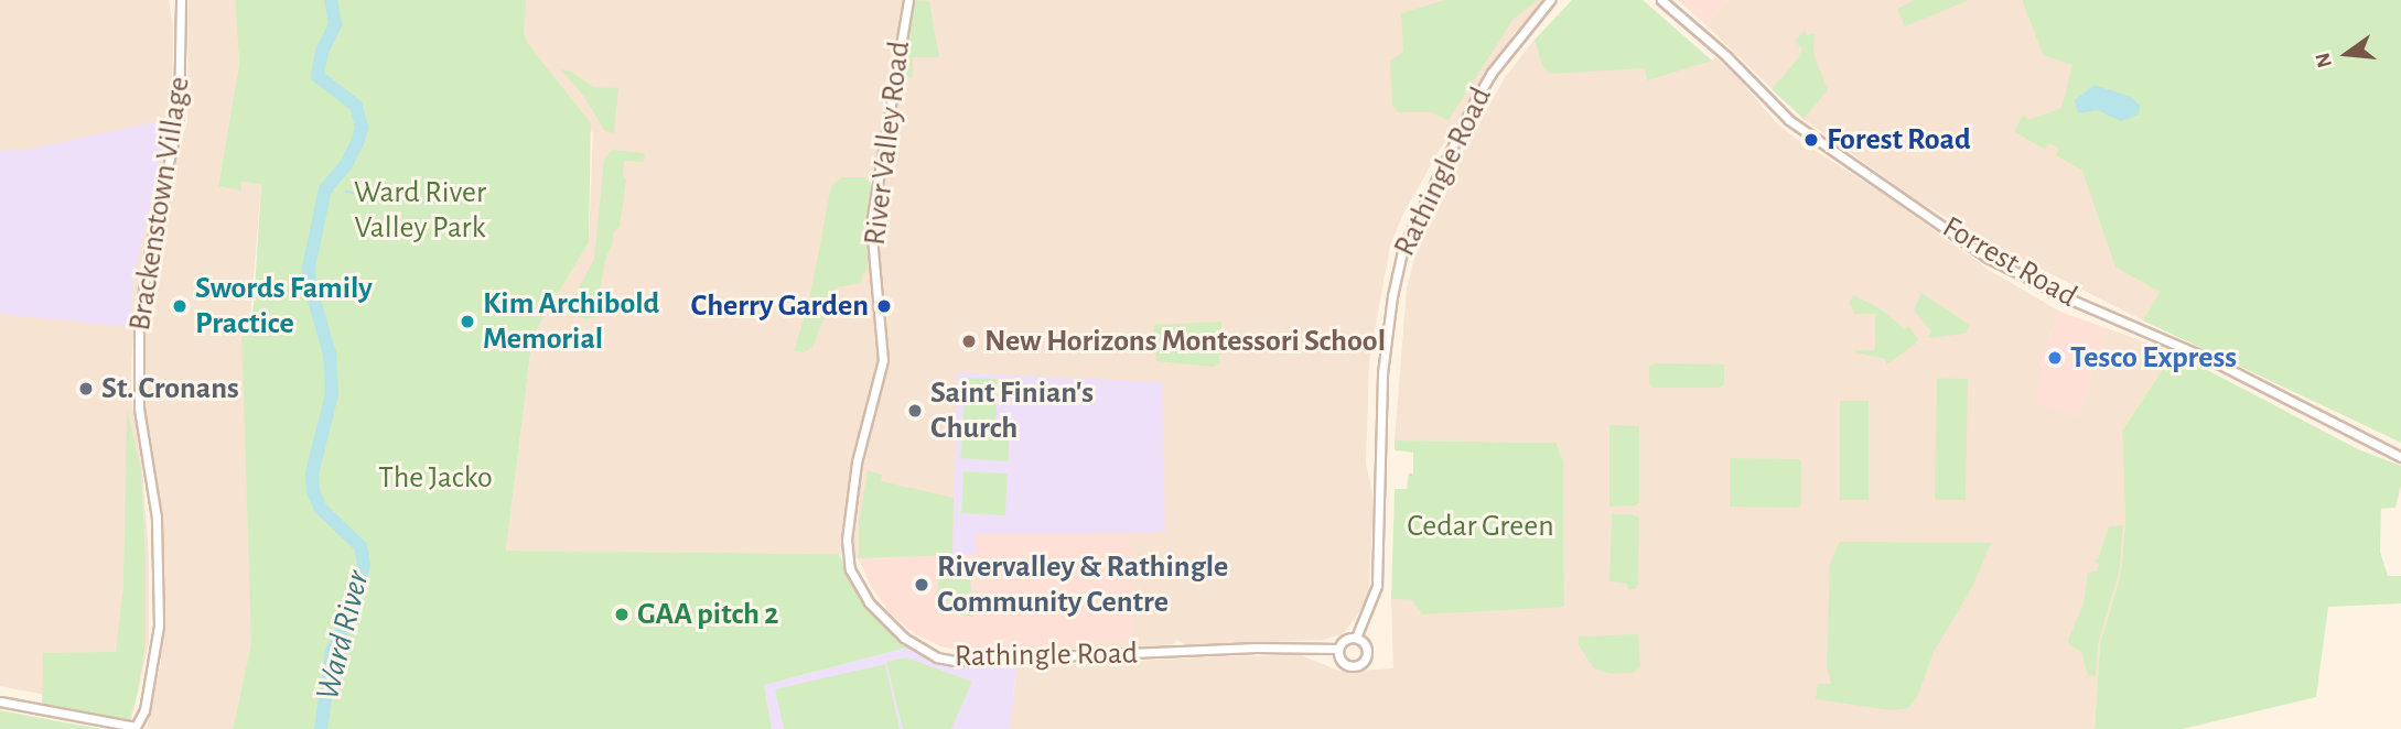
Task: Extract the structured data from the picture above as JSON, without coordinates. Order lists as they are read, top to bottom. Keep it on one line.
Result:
{"streets":{"street":["River Valley Road","Rathingle Road","Brackenstown Village","Forrest Road"]},"crossings":[["River Valley Road","Rathingle Road"]],"water":["Ward River"],"parks":["Ward River Valley Park","The Jacko","Cedar Green"],"places":["Forest Road","Swords Family Practice","Cherry Garden","Kim Archibold Memorial","New Horizons Montessori School","Tesco Express","St. Cronans","Saint Finian's Church","Rivervalley & Rathingle Community Centre","GAA pitch 2"],"north":"left"}
